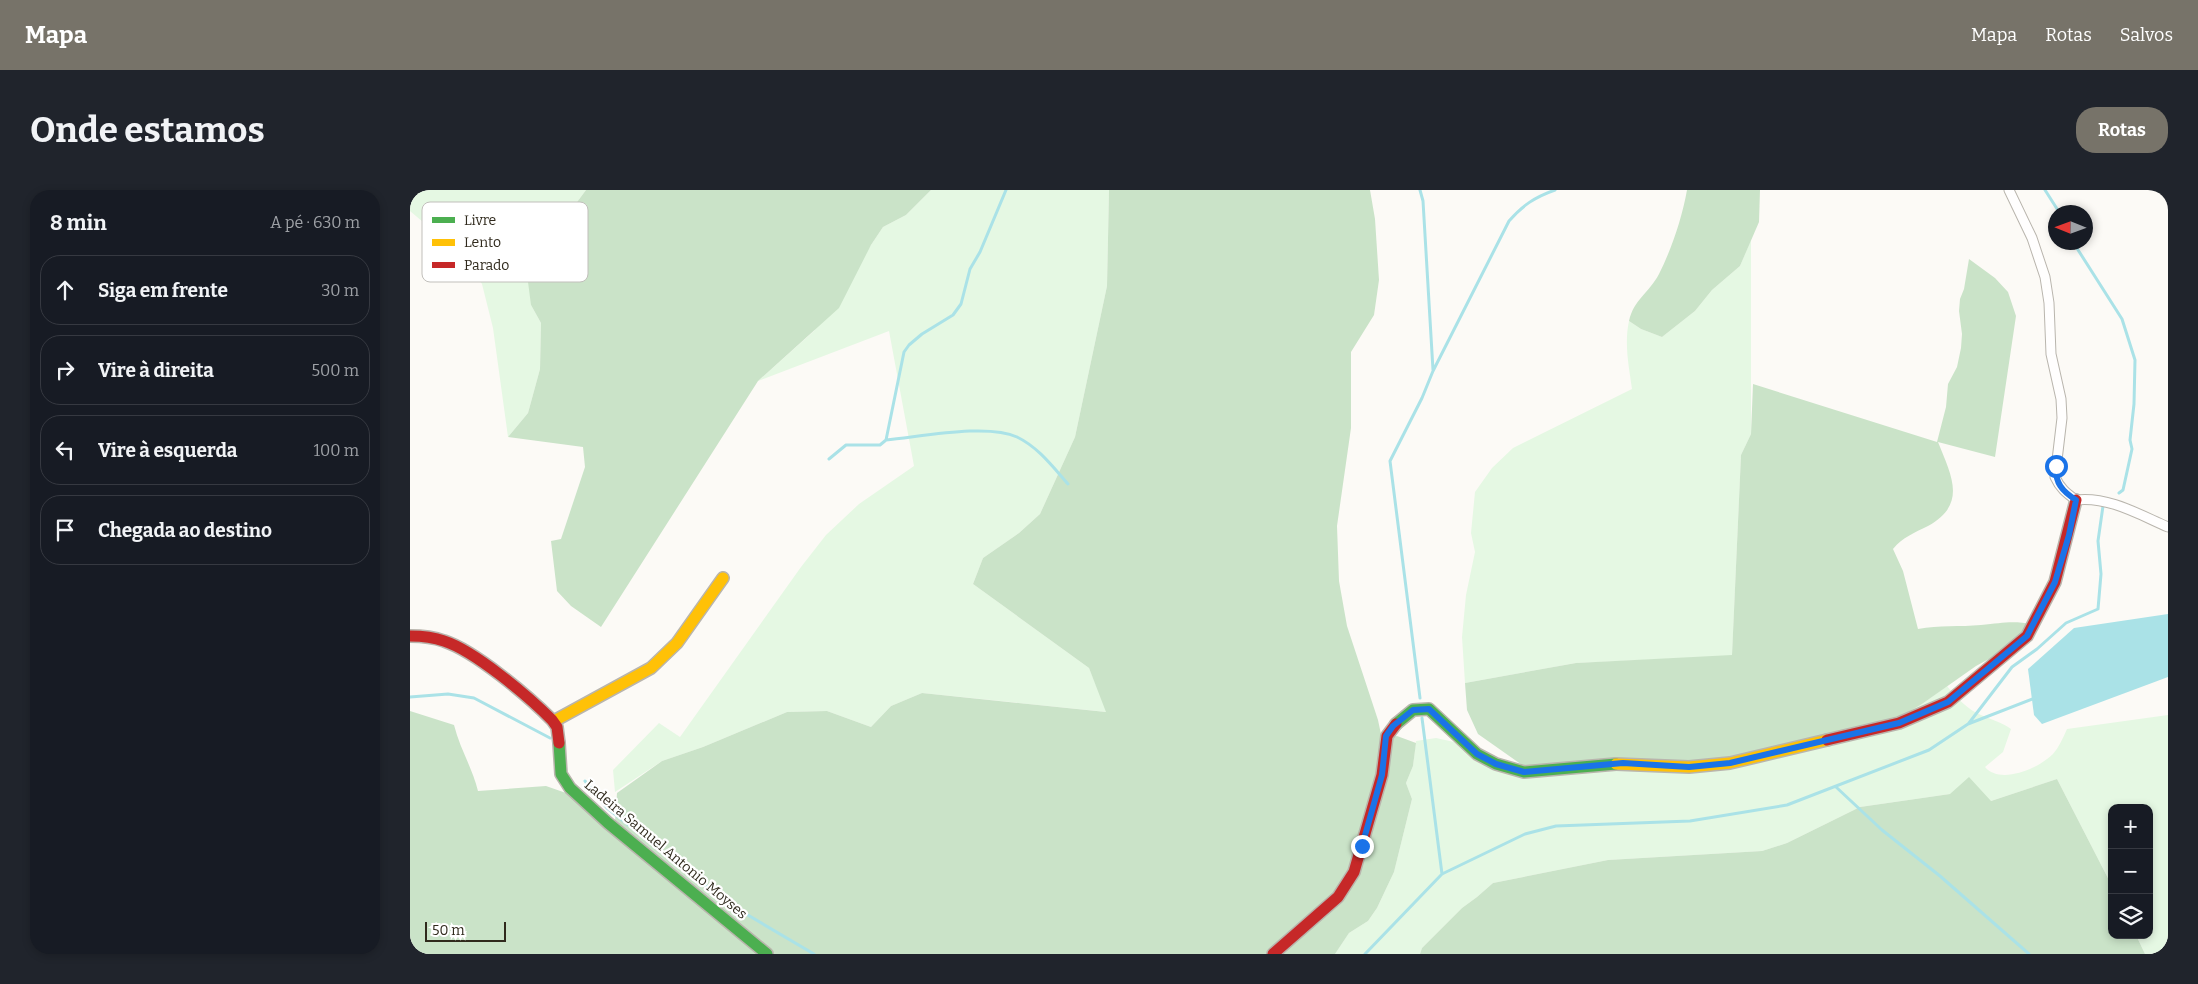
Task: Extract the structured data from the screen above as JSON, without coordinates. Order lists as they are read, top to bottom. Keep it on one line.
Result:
{"streets":{"street":["Ladeira Samuel Antonio Moyses"]},"legend":["Livre","Lento","Parado"],"scale_bar":"50 m","north":"left","page":{"header":"Mapa","nav":["Mapa","Rotas","Salvos"],"buttons":"Rotas","title":"Onde estamos","heading":["8 min","A pé · 630 m"],"list":[["Siga em frente","30 m"],["Vire à direita","500 m"],["Vire à esquerda","100 m"],"Chegada ao destino"],"map_buttons":["+","−"],"scale":"50 m"}}
